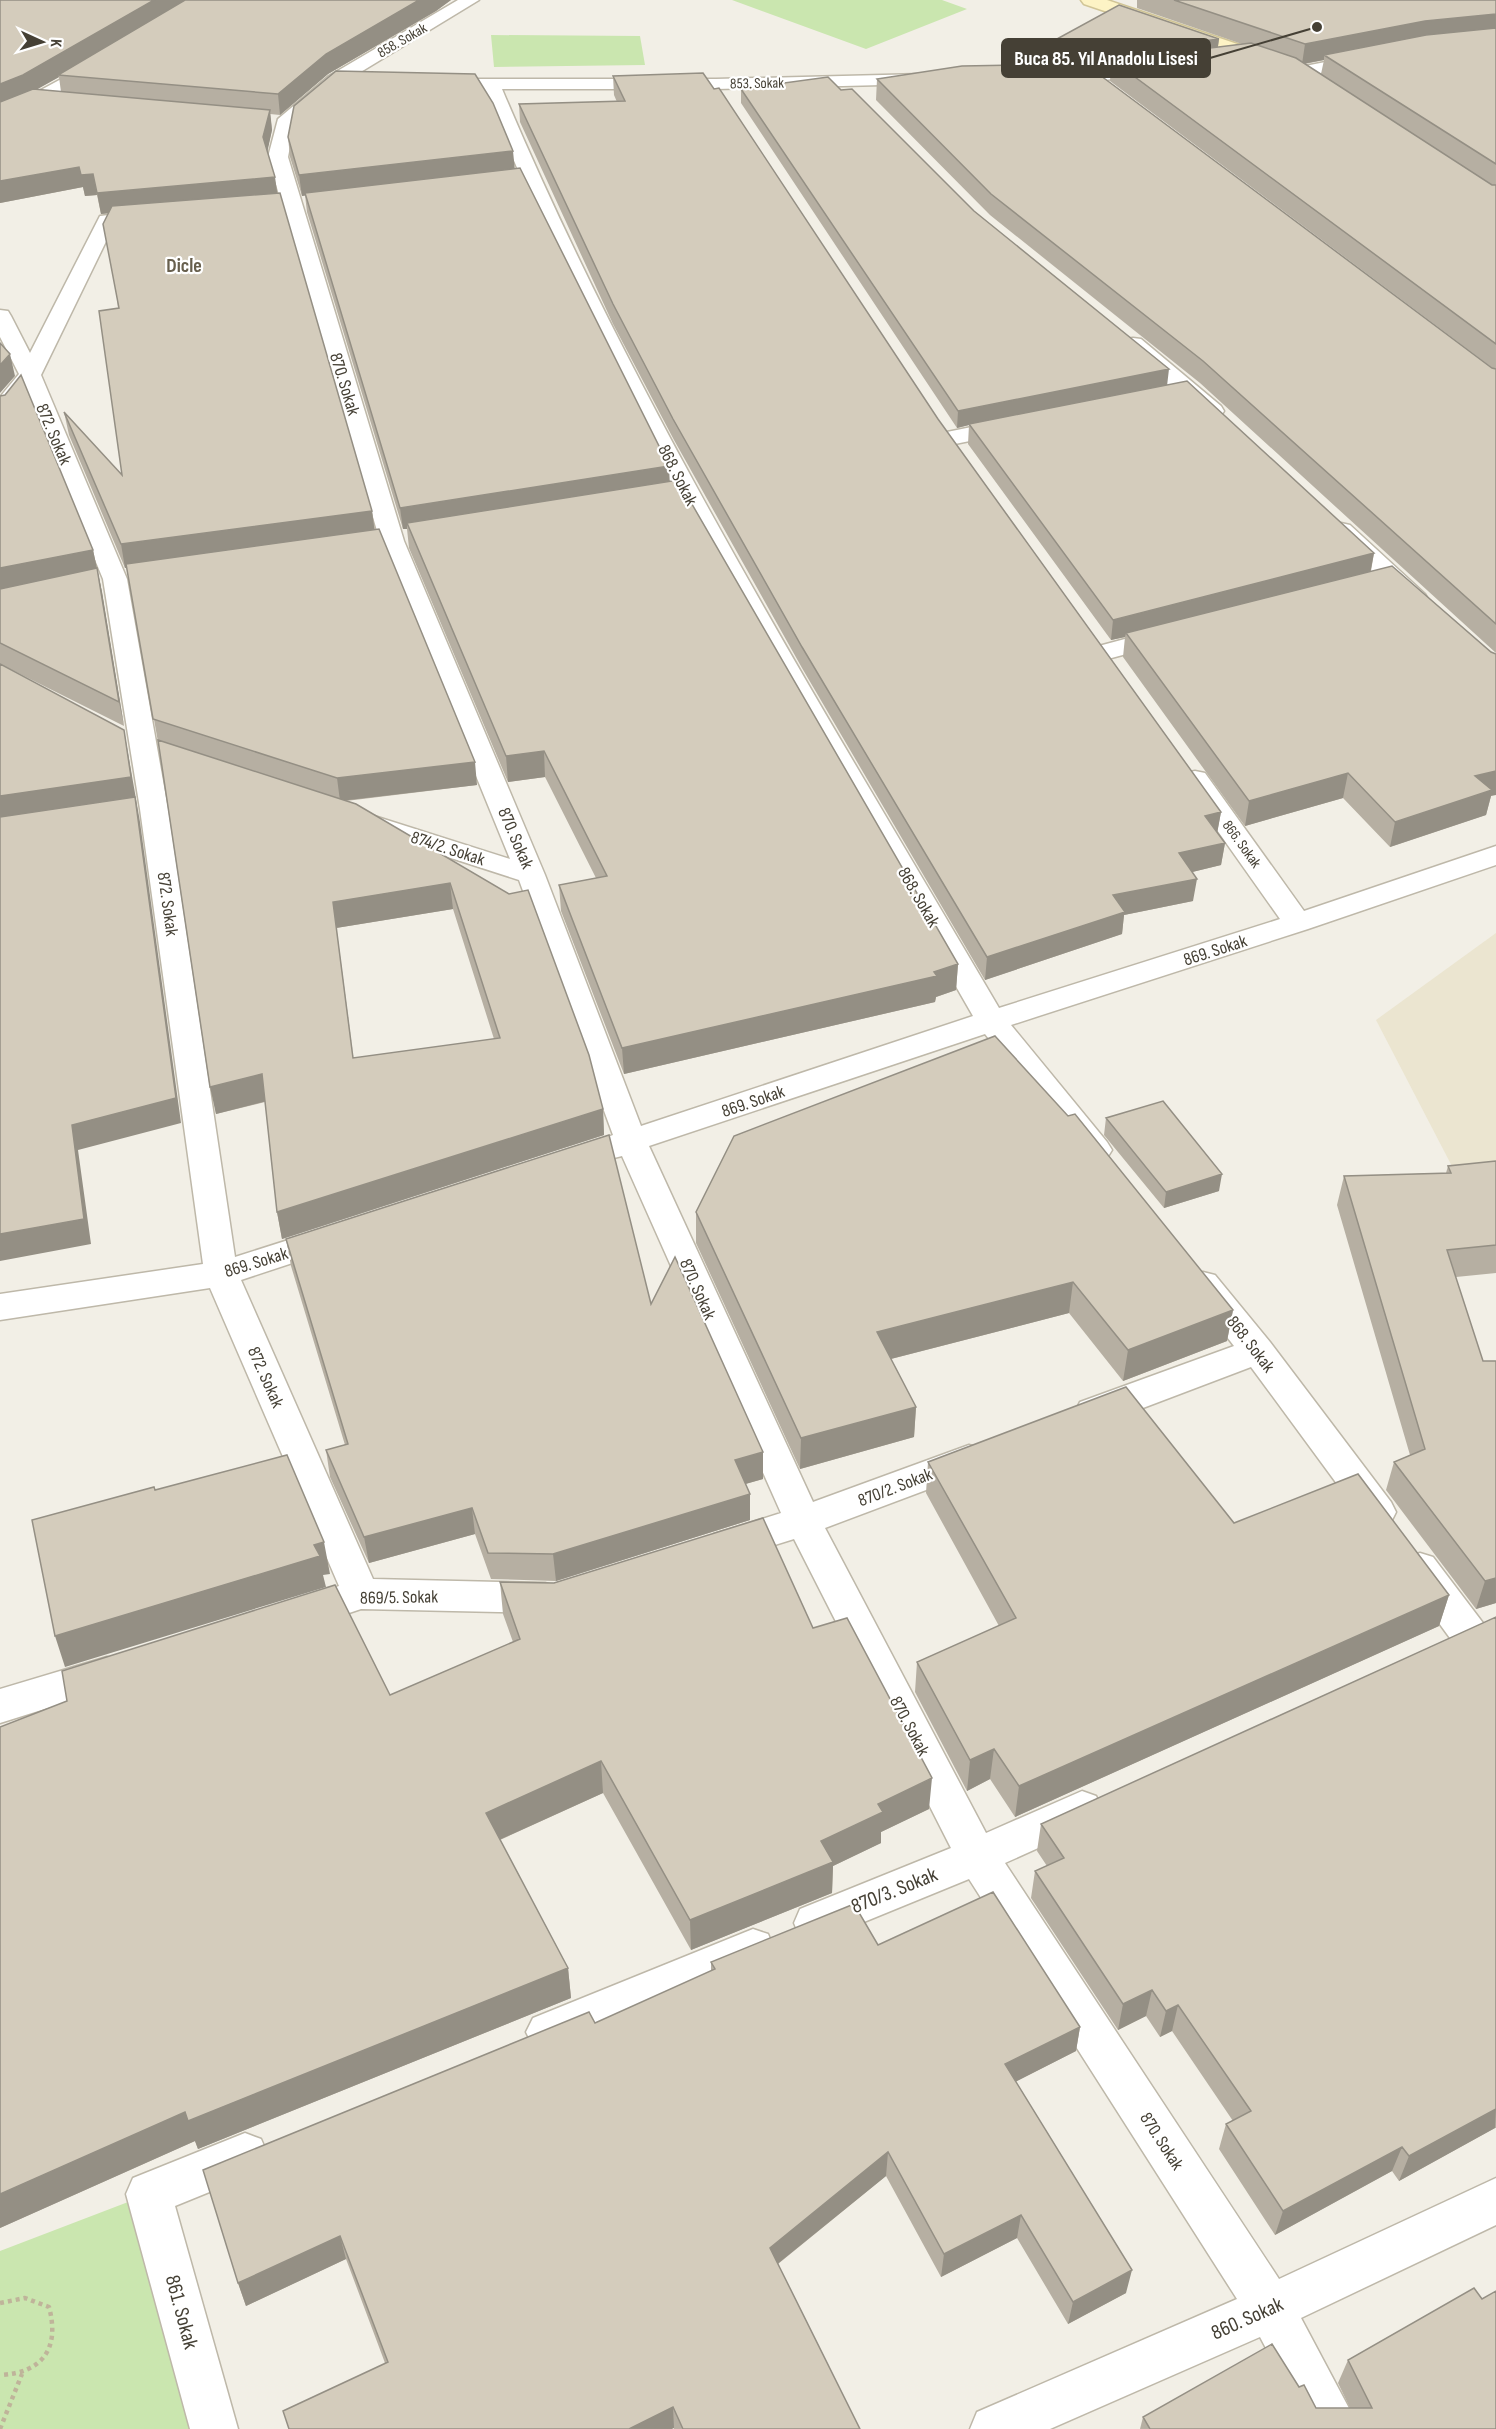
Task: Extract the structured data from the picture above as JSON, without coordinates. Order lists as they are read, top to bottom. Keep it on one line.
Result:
{"streets":{"street":["858. Sokak","853. Sokak","870. Sokak","872. Sokak","868. Sokak","866. Sokak","874/2. Sokak","869. Sokak","870/2. Sokak","869/5. Sokak","870/3. Sokak","861. Sokak","860. Sokak"]},"crossings":[["858. Sokak","870. Sokak"],["853. Sokak","868. Sokak"],["870. Sokak","874/2. Sokak"],["870. Sokak","869. Sokak"],["870. Sokak","870/2. Sokak"],["870. Sokak","870/3. Sokak"],["870. Sokak","860. Sokak"],["872. Sokak","869. Sokak"],["872. Sokak","869/5. Sokak"],["868. Sokak","869. Sokak"],["866. Sokak","869. Sokak"]],"districts":["Dicle"],"places":["Buca 85. Yıl Anadolu Lisesi"],"north":"right"}
